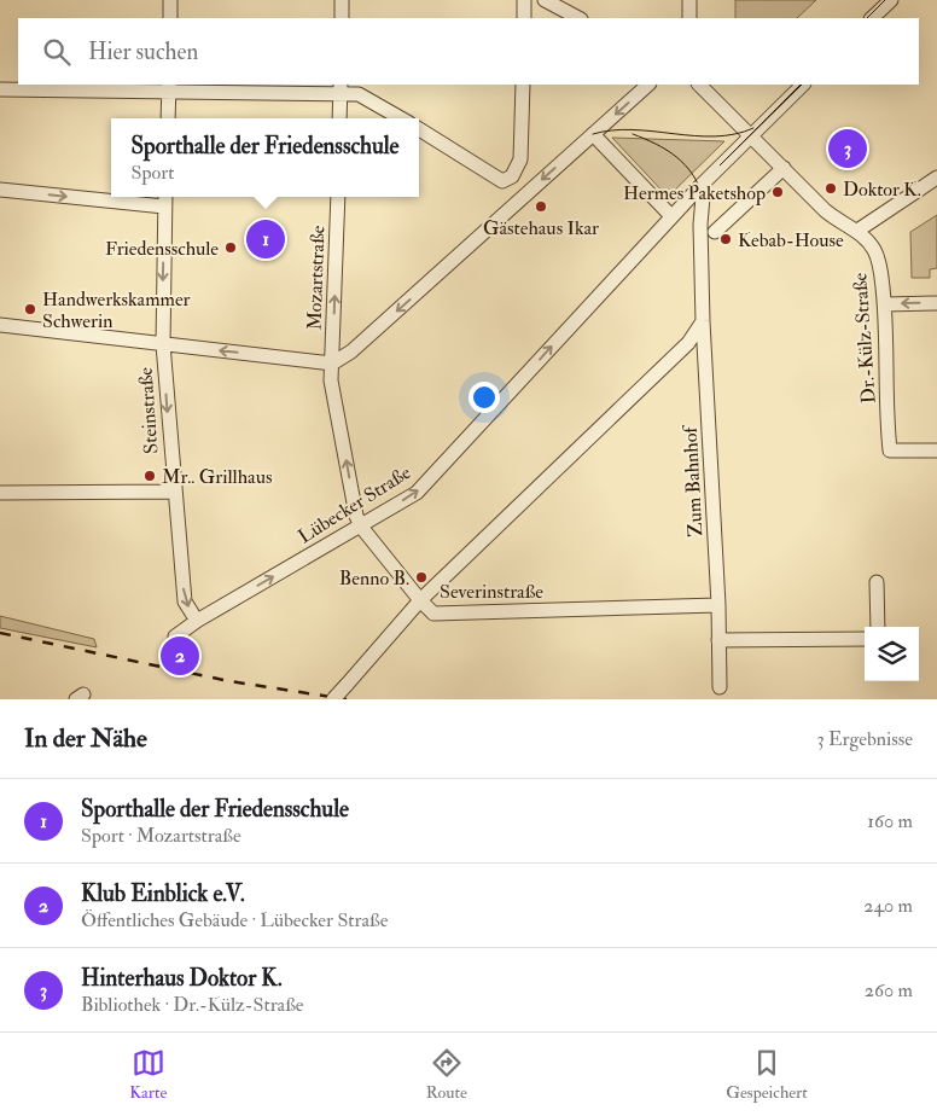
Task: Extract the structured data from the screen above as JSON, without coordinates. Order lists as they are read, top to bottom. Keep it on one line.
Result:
{"streets":{"street":["Mozartstraße","Dr.-Külz-Straße","Steinstraße","Zum Bahnhof","Lübecker Straße","Severinstraße"]},"crossings":[["Mozartstraße","Severinstraße"],["Dr.-Külz-Straße","Lübecker Straße"],["Steinstraße","Lübecker Straße"],["Zum Bahnhof","Lübecker Straße"],["Zum Bahnhof","Severinstraße"],["Lübecker Straße","Severinstraße"]],"one_way":["Mozartstraße","Steinstraße"],"places":["Doktor K.","Hermes Paketshop","Gästehaus Ikar","Kebab-House","Friedensschule","Handwerkskammer Schwerin","Mr.. Grillhaus","Benno B."],"page":{"search":"Hier suchen","popup":["Sporthalle der Friedensschule","Sport"],"pins":["3","1","2"],"heading":["In der Nähe","3 Ergebnisse"],"list":[{"mark":"1","name":"Sporthalle der Friedensschule","note":"Sport · Mozartstraße","value":"160 m"},{"mark":"2","name":"Klub Einblick e.V.","note":"Öffentliches Gebäude · Lübecker Straße","value":"240 m"},{"mark":"3","name":"Hinterhaus Doktor K.","note":"Bibliothek · Dr.-Külz-Straße","value":"260 m"}],"nav":["Karte","Route","Gespeichert"]}}
